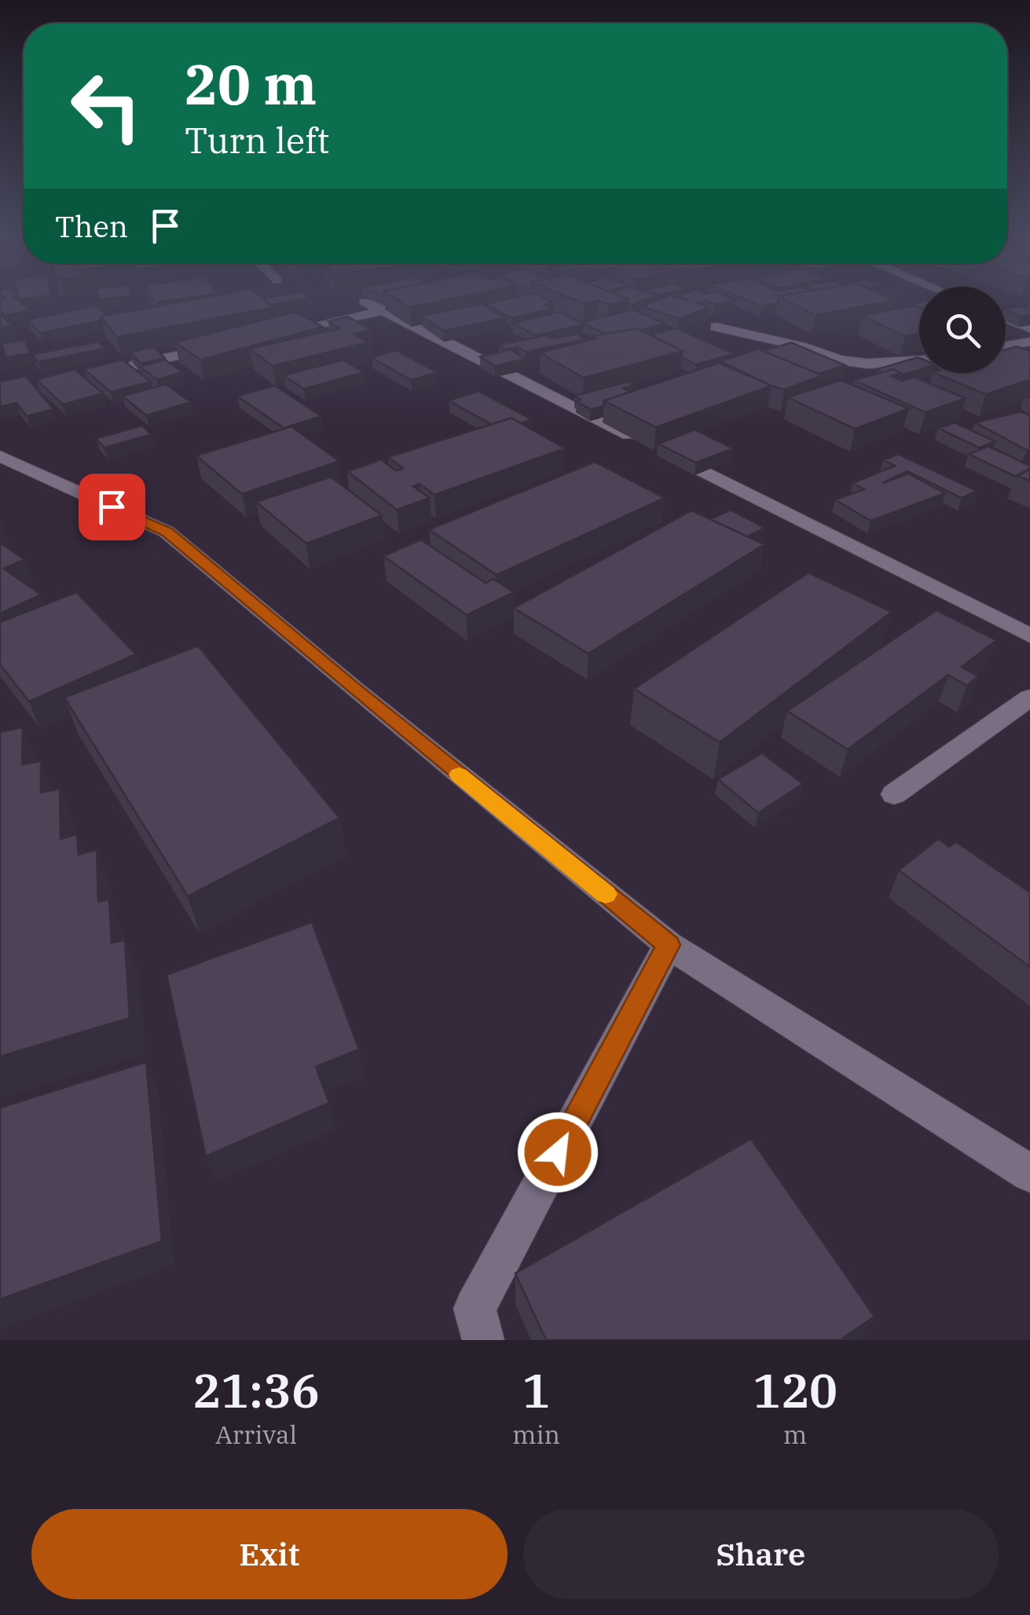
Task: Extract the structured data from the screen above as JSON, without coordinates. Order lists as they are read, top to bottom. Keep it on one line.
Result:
{"page":{"turn":["20 m","Turn left"],"then":"Then","eta":["21:36","Arrival","1","min","120","m"],"buttons":["Exit","Share"]}}
